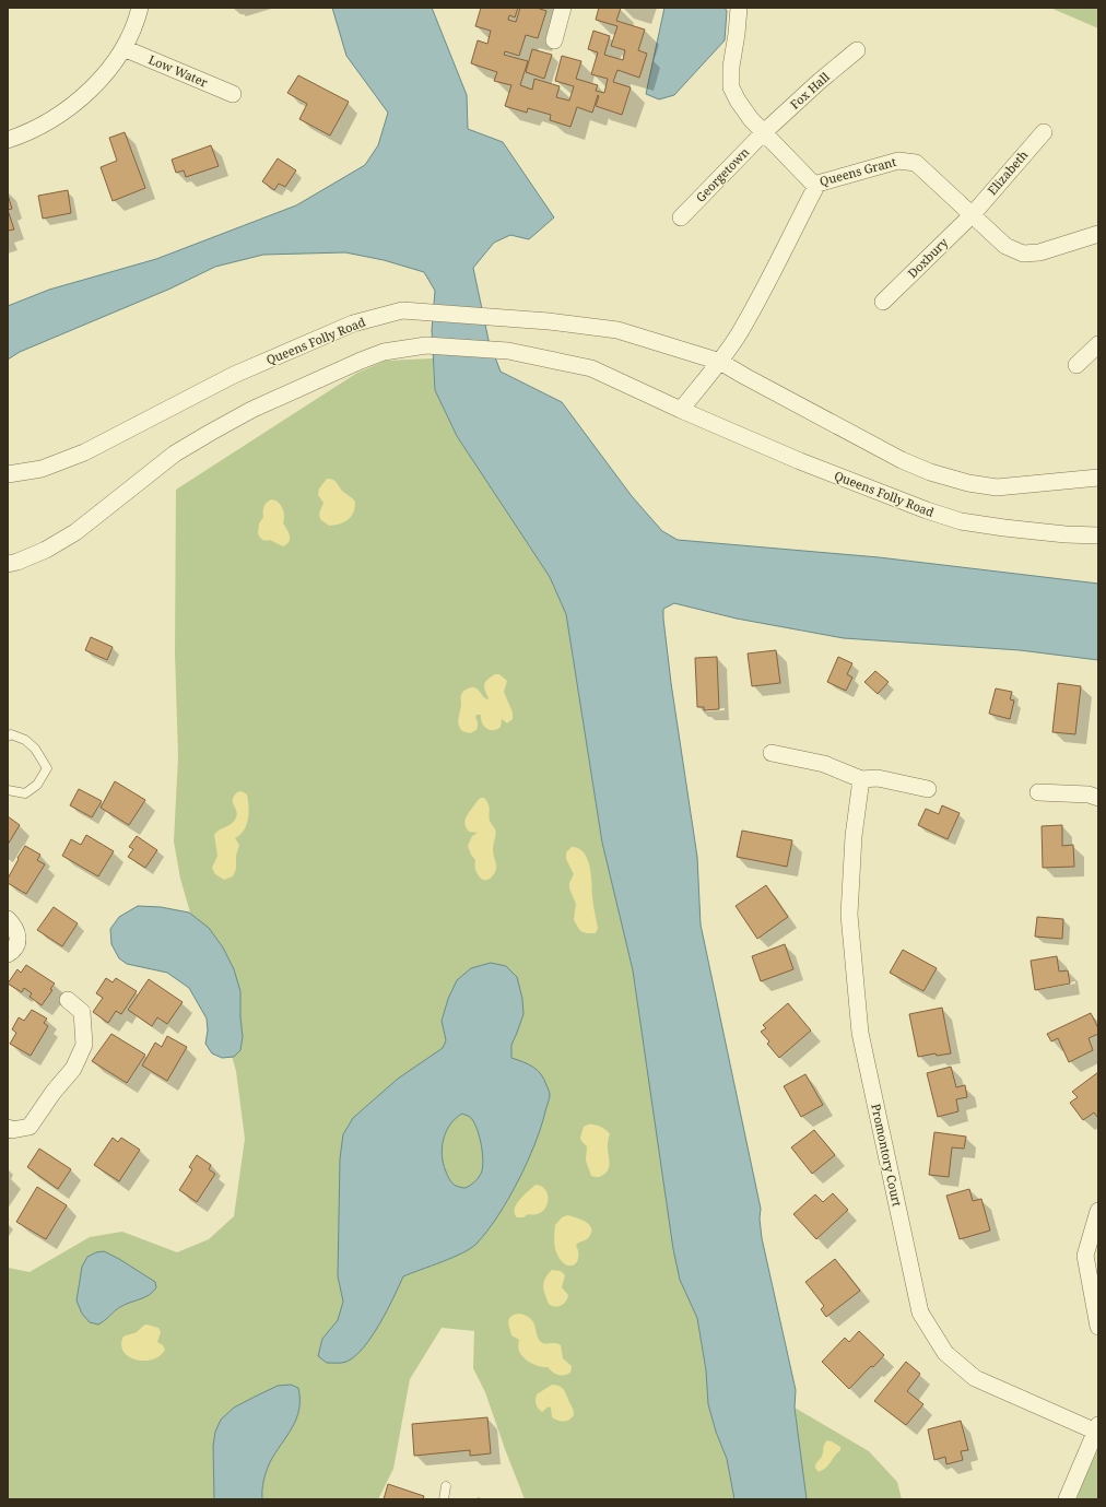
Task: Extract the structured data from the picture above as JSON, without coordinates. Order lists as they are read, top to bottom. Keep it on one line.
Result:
{"streets":{"street":["Low Water","Fox Hall","Queens Grant","Elizabeth","Georgetown","Doxbury","Queens Folly Road","Promontory Court"]},"crossings":[["Fox Hall","Queens Grant"],["Fox Hall","Georgetown"],["Queens Grant","Elizabeth"],["Queens Grant","Georgetown"],["Queens Grant","Doxbury"],["Elizabeth","Doxbury"]]}
